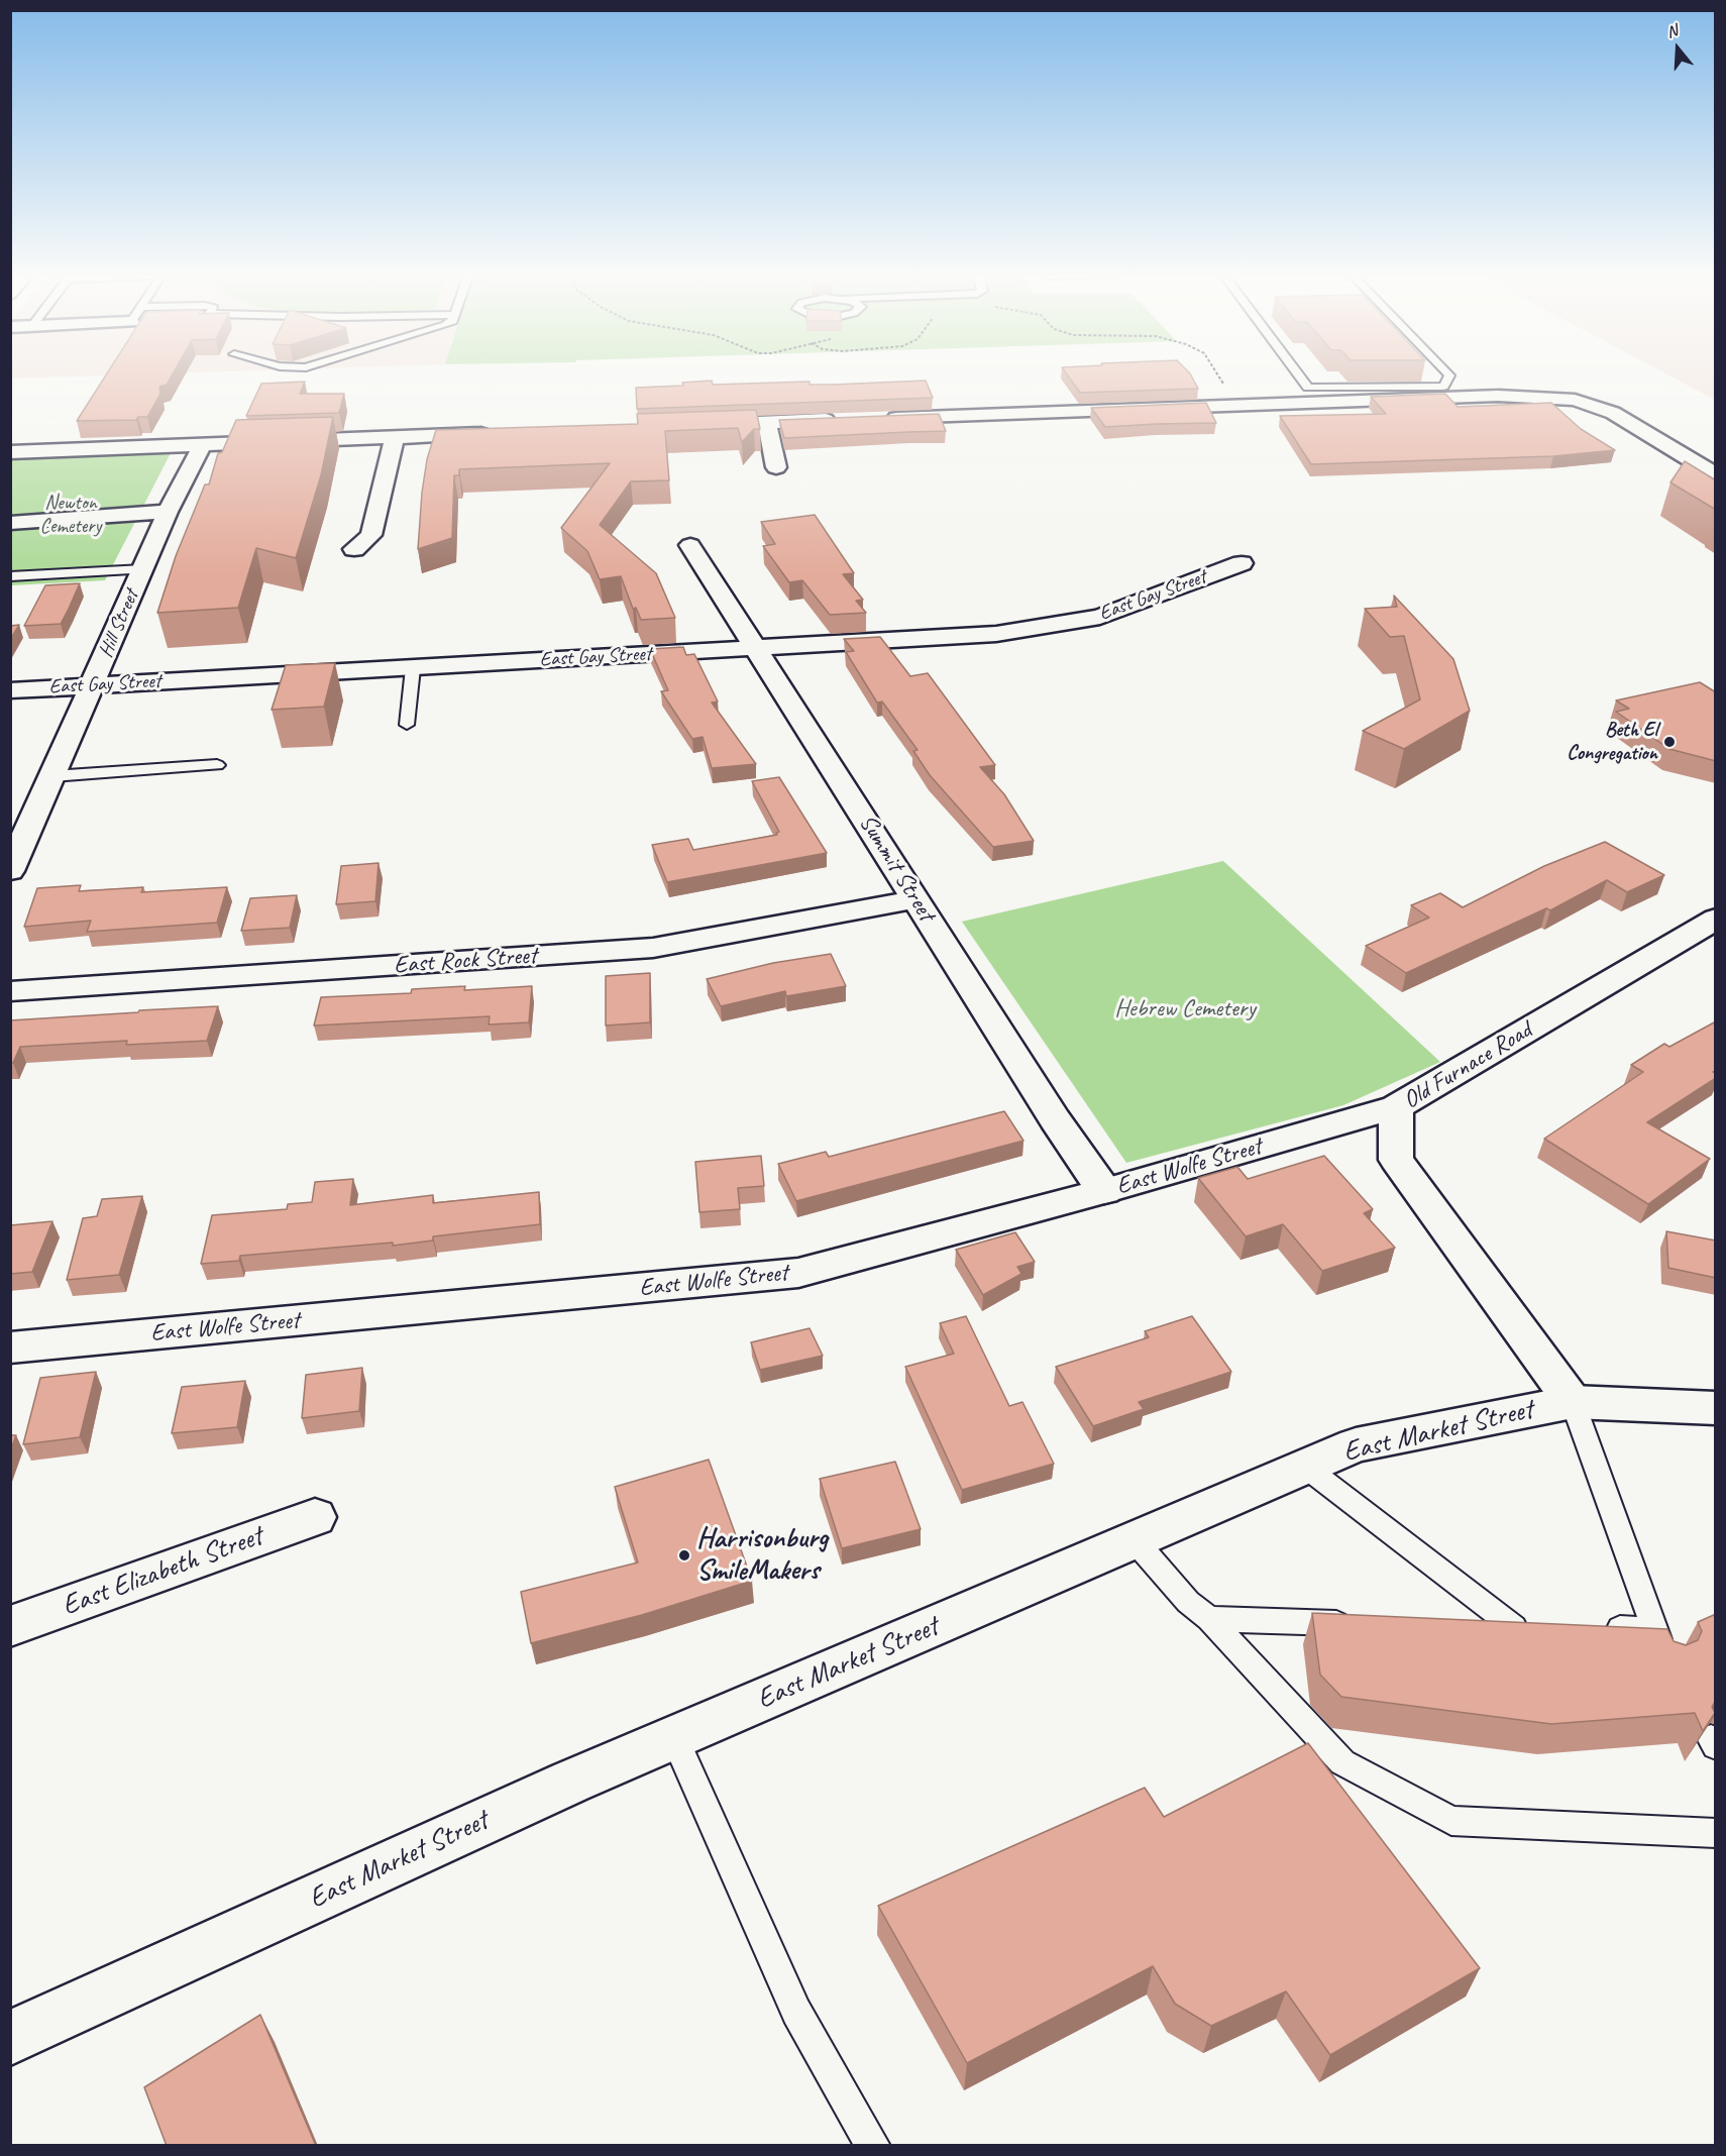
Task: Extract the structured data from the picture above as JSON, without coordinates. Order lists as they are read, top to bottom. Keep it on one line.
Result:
{"streets":{"street":["East Gay Street","Hill Street","Summit Street","East Rock Street","Old Furnace Road","East Wolfe Street","East Market Street","East Elizabeth Street"]},"crossings":[["East Gay Street","Hill Street"],["East Gay Street","Summit Street"],["Summit Street","East Rock Street"],["Summit Street","East Wolfe Street"],["Old Furnace Road","East Wolfe Street"],["Old Furnace Road","East Market Street"]],"parks":["Newton Cemetery","Hebrew Cemetery"],"places":["Beth El Congregation","Harrisonburg SmileMakers"],"north":"top"}
